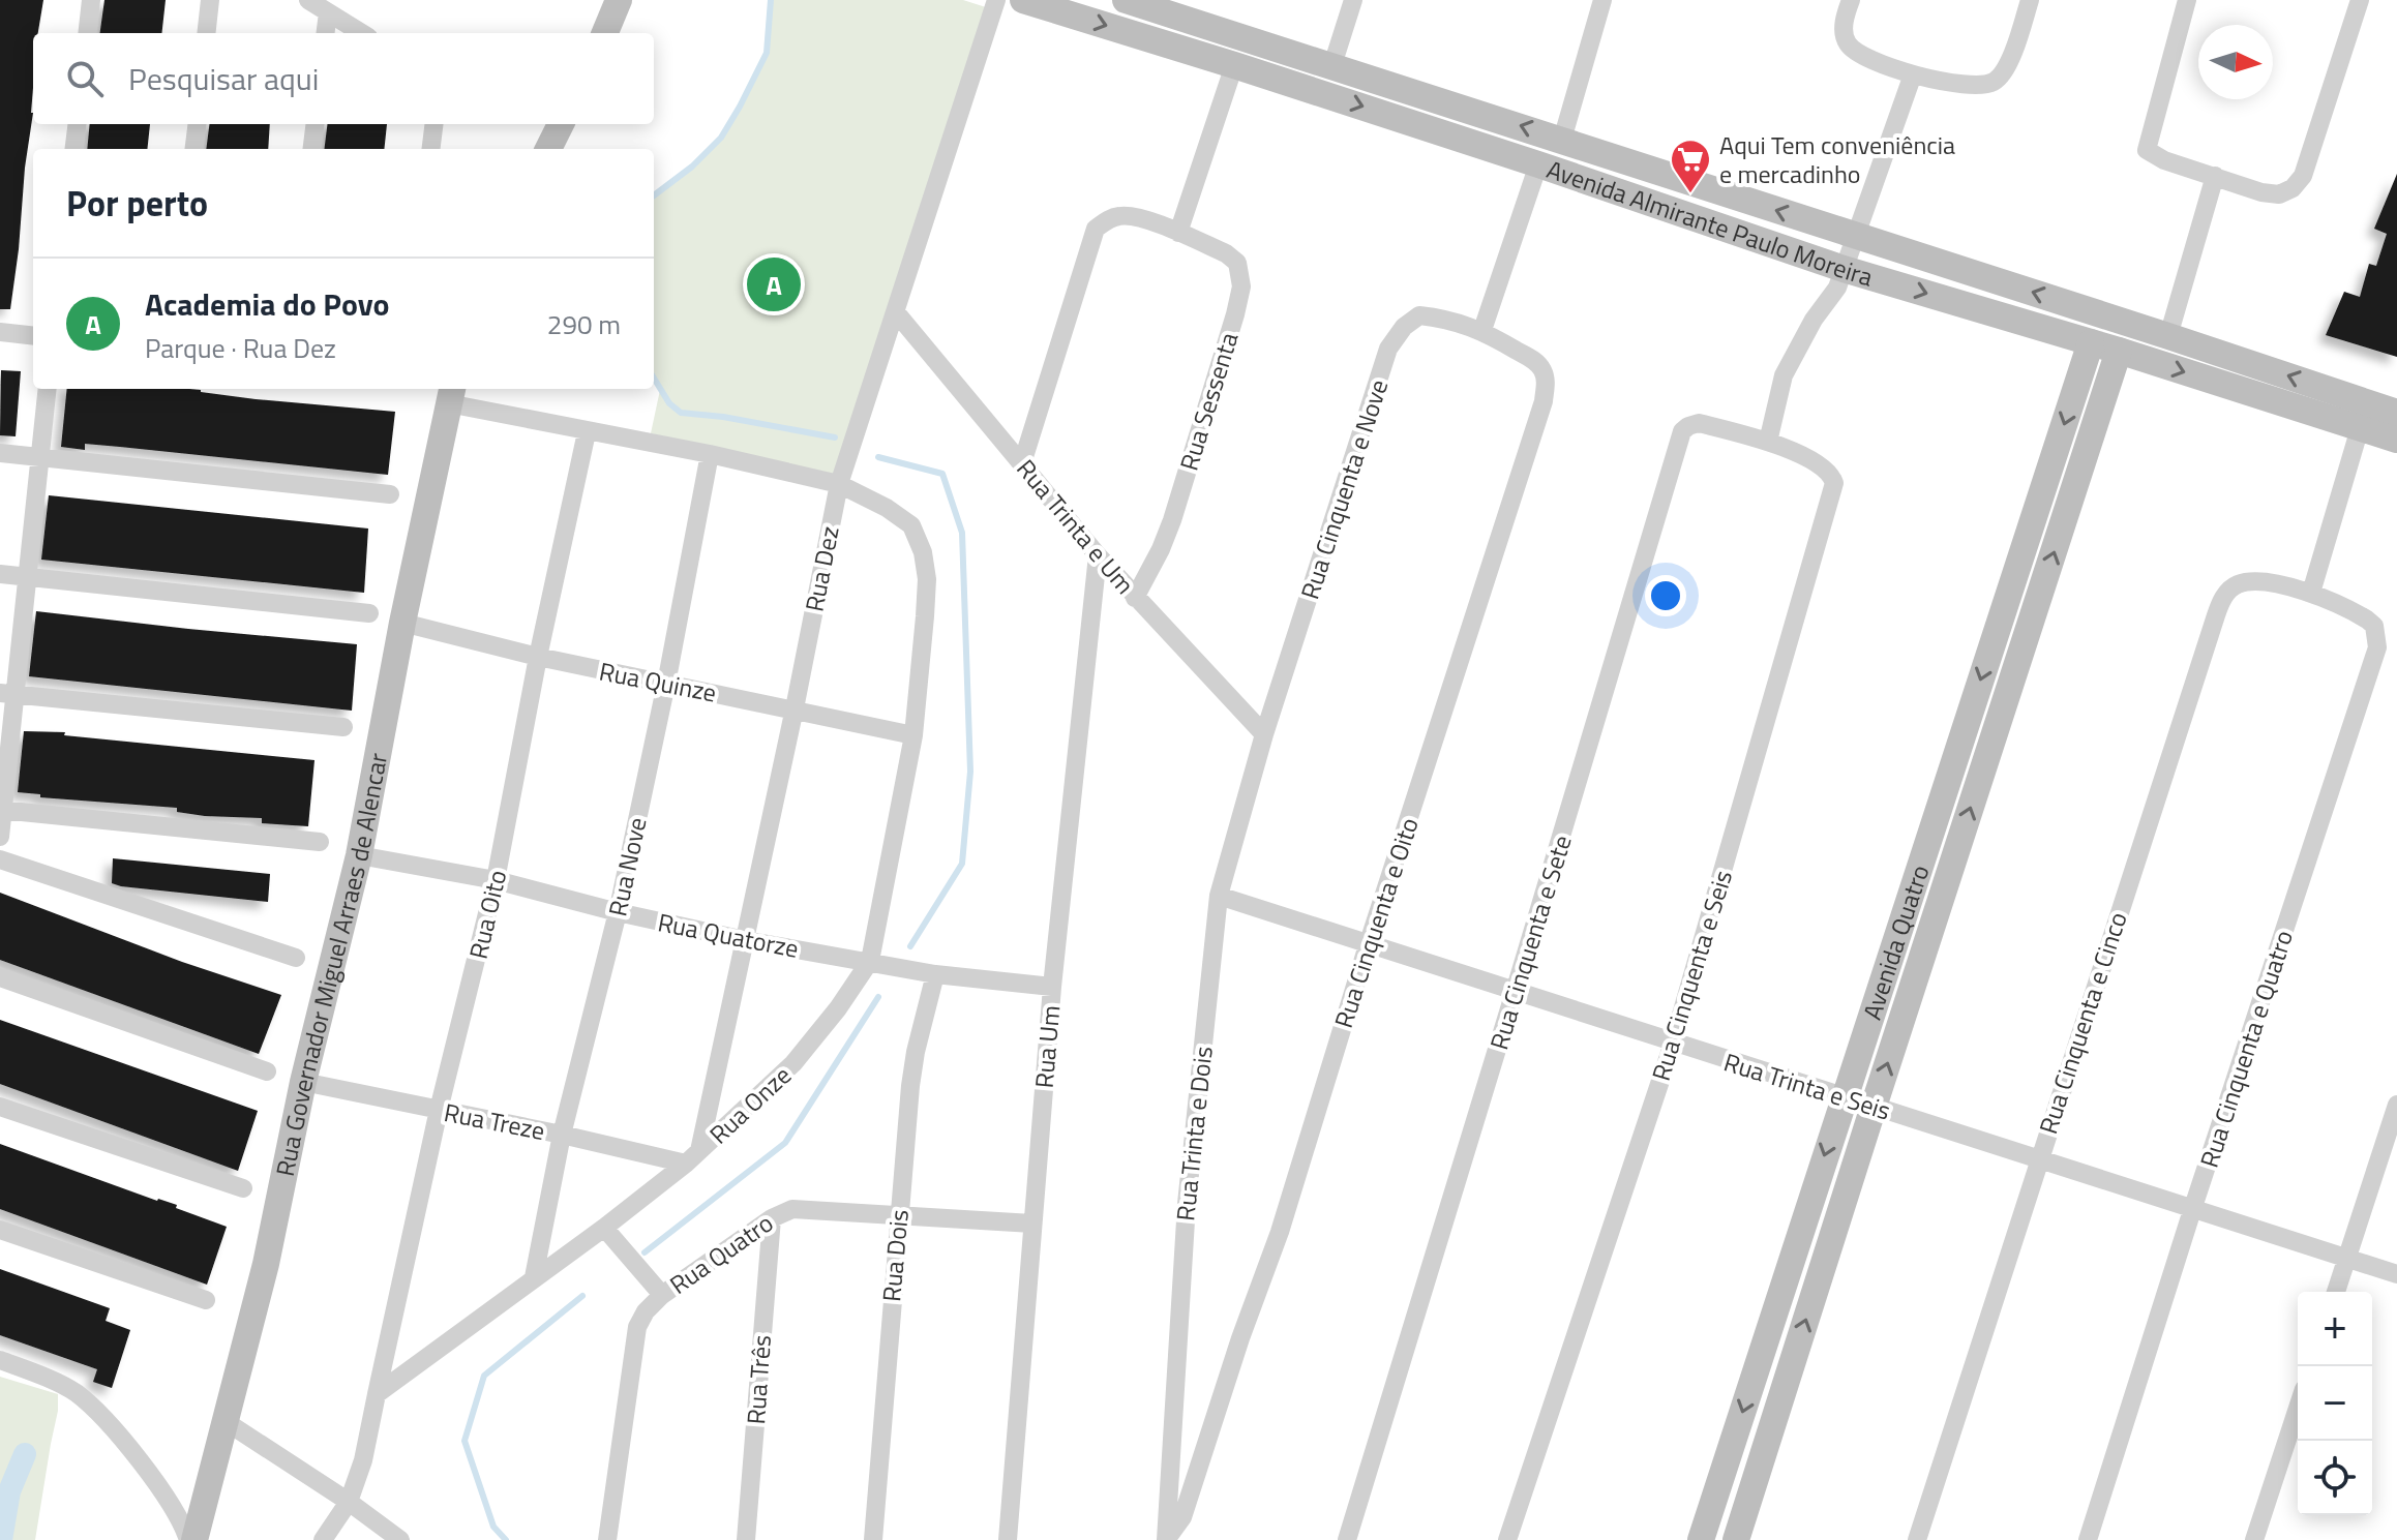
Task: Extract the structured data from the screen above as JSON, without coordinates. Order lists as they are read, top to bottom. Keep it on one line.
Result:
{"streets":{"street":["Avenida Almirante Paulo Moreira","Rua Sessenta","Rua Cinquenta e Nove","Rua Trinta e Um","Rua Dez","Rua Quinze","Rua Nove","Rua Oito","Rua Cinquenta e Oito","Rua Quatorze","Avenida Quatro","Rua Cinquenta e Sete","Rua Governador Miguel Arraes de Alencar","Rua Cinquenta e Seis","Rua Cinquenta e Cinco","Rua Um","Rua Cinquenta e Quatro","Rua Trinta e Seis","Rua Onze","Rua Treze","Rua Trinta e Dois","Rua Quatro","Rua Dois","Rua Três"]},"crossings":[["Avenida Almirante Paulo Moreira","Avenida Quatro"],["Rua Sessenta","Rua Trinta e Um"],["Rua Cinquenta e Nove","Rua Trinta e Um"],["Rua Cinquenta e Nove","Rua Cinquenta e Oito"],["Rua Cinquenta e Nove","Rua Trinta e Dois"],["Rua Trinta e Um","Rua Dez"],["Rua Trinta e Um","Rua Um"],["Rua Trinta e Um","Rua Trinta e Dois"],["Rua Dez","Rua Quinze"],["Rua Dez","Rua Quatorze"],["Rua Dez","Rua Onze"],["Rua Dez","Rua Treze"],["Rua Quinze","Rua Nove"],["Rua Quinze","Rua Oito"],["Rua Quinze","Rua Governador Miguel Arraes de Alencar"],["Rua Quinze","Rua Onze"],["Rua Nove","Rua Quatorze"],["Rua Nove","Rua Onze"],["Rua Nove","Rua Treze"],["Rua Oito","Rua Quatorze"],["Rua Oito","Rua Onze"],["Rua Oito","Rua Treze"],["Rua Cinquenta e Oito","Rua Trinta e Seis"],["Rua Cinquenta e Oito","Rua Trinta e Dois"],["Rua Quatorze","Rua Governador Miguel Arraes de Alencar"],["Rua Quatorze","Rua Um"],["Rua Quatorze","Rua Onze"],["Rua Quatorze","Rua Dois"],["Avenida Quatro","Rua Trinta e Seis"],["Rua Cinquenta e Sete","Rua Cinquenta e Seis"],["Rua Cinquenta e Sete","Rua Trinta e Seis"],["Rua Governador Miguel Arraes de Alencar","Rua Treze"],["Rua Cinquenta e Seis","Rua Trinta e Seis"],["Rua Cinquenta e Cinco","Rua Cinquenta e Quatro"],["Rua Cinquenta e Cinco","Rua Trinta e Seis"],["Rua Cinquenta e Quatro","Rua Trinta e Seis"],["Rua Trinta e Seis","Rua Trinta e Dois"],["Rua Onze","Rua Treze"],["Rua Quatro","Rua Dois"],["Rua Quatro","Rua Três"]],"places":{"supermarket":["Aqui Tem conveniência e mercadinho"]},"north":"right","page":{"search":"Pesquisar aqui","heading":"Por perto","pins":"A","list":[{"mark":"A","name":"Academia do Povo","note":"Parque · Rua Dez","value":"290 m"}],"map_buttons":["+","−"]}}
